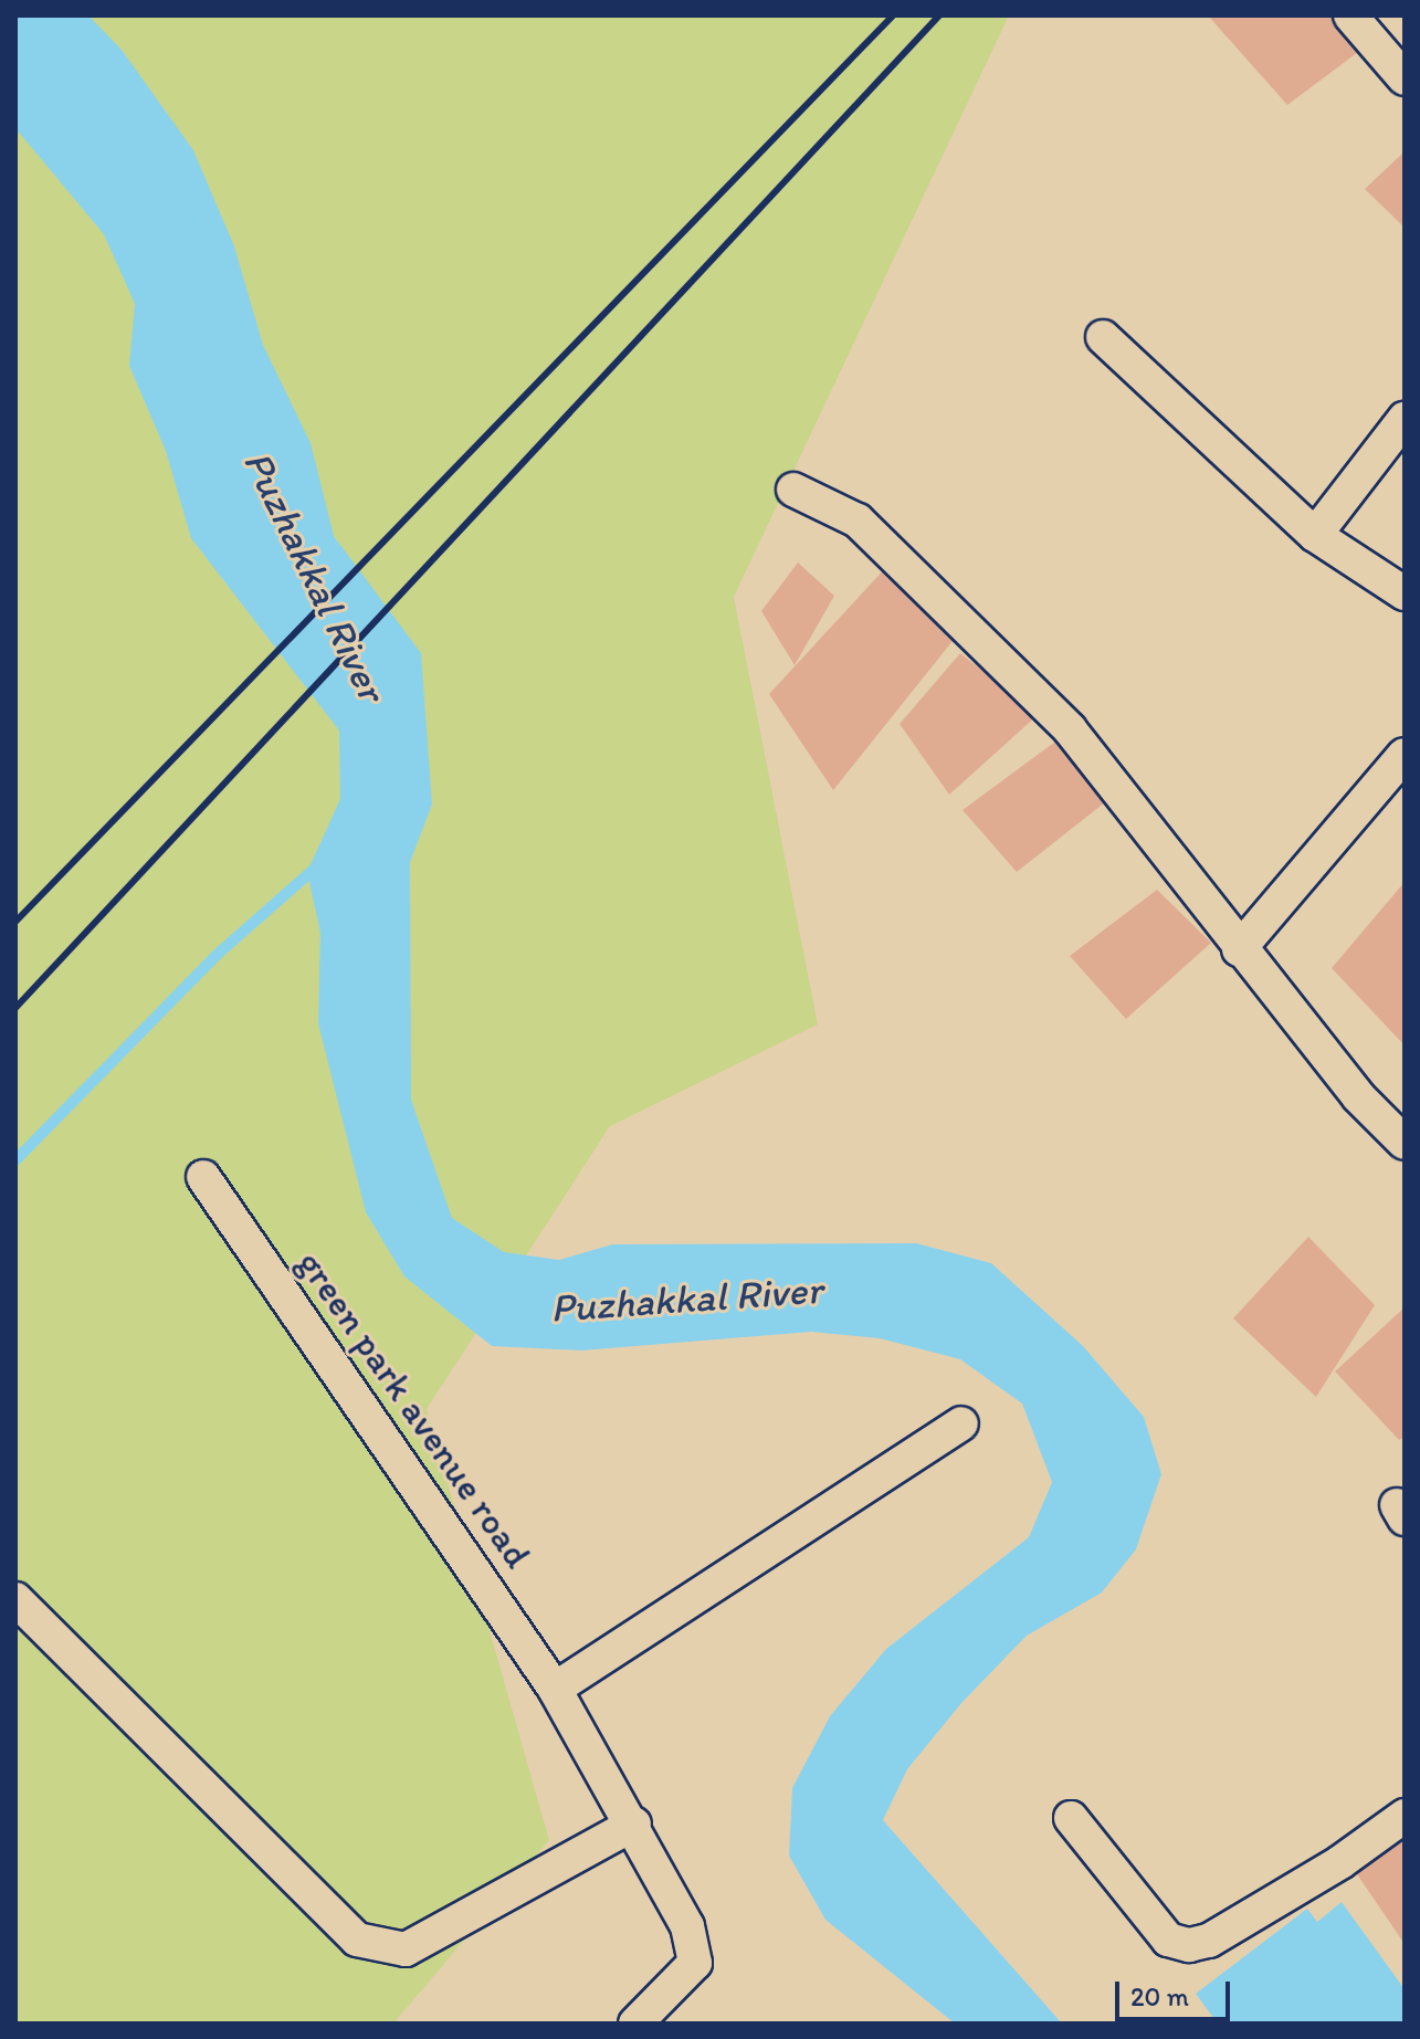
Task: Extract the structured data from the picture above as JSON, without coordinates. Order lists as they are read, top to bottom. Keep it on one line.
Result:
{"streets":{"street":["green park avenue road"]},"water":["Puzhakkal River"],"scale_bar":"20 m"}
